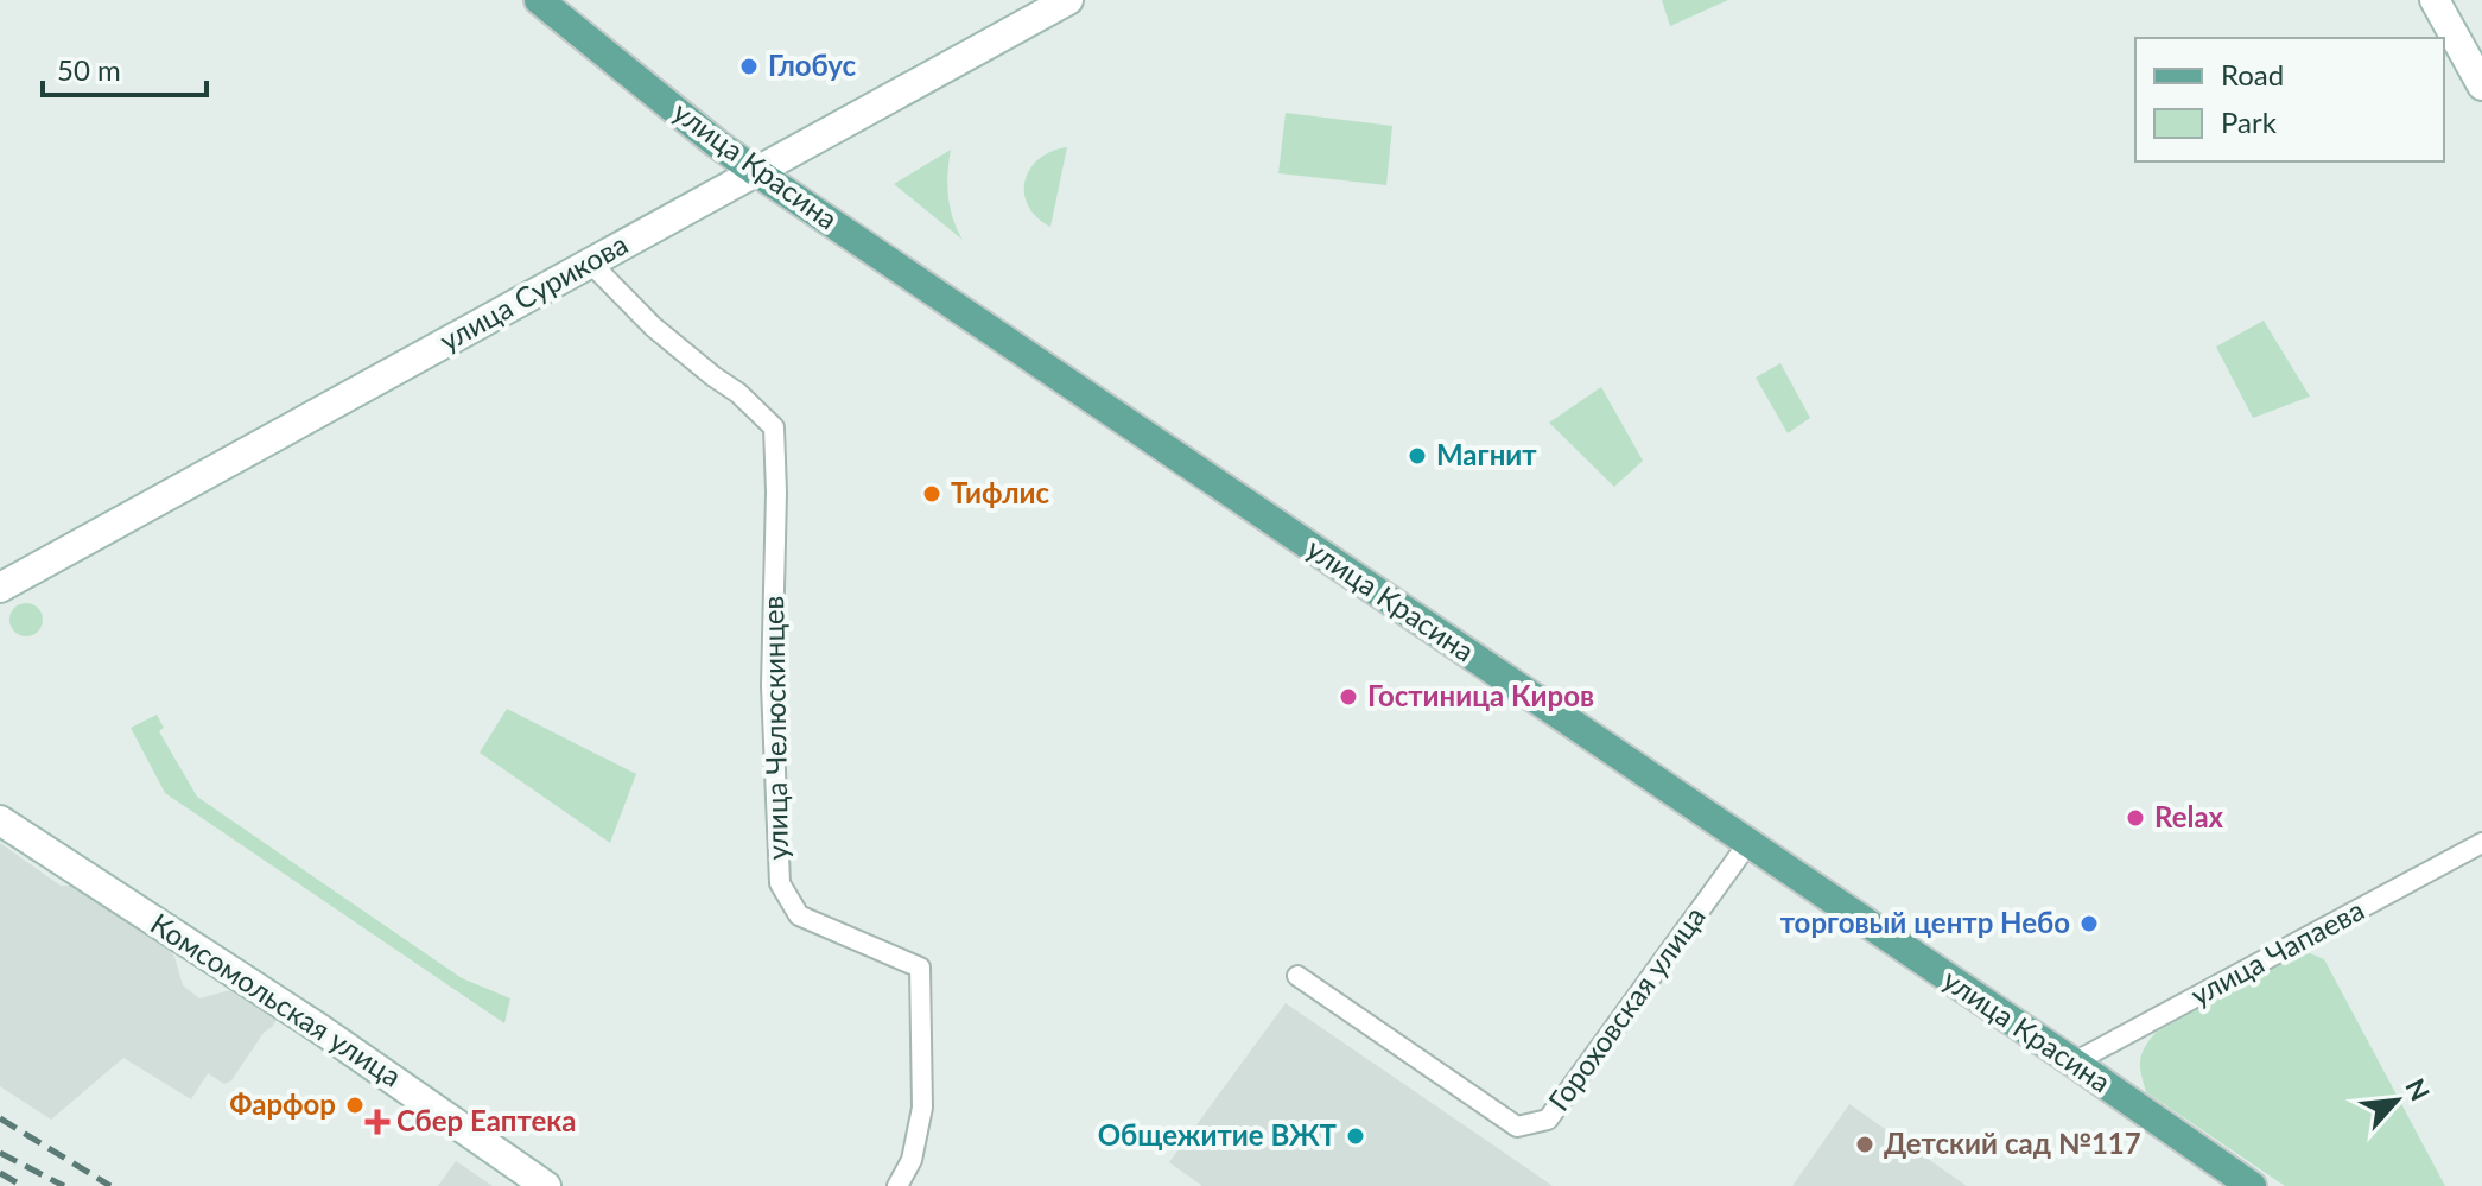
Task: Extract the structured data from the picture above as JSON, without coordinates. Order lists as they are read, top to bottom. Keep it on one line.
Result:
{"streets":{"main road":["улица Красина"],"street":["улица Сурикова","улица Челюскинцев","улица Чапаева","Комсомольская улица","Гороховская улица"]},"crossings":[["улица Красина","улица Сурикова"],["улица Красина","улица Чапаева"],["улица Красина","Гороховская улица"],["улица Сурикова","улица Челюскинцев"]],"places":{"other":["Глобус","Магнит","Тифлис","Гостиница Киров","Relax","торговый центр Небо","Фарфор","Общежитие ВЖТ","Детский сад №117"],"health":["Сбер Еаптека"]},"legend":["Road","Park"],"scale_bar":"50 m","north":"top right"}
